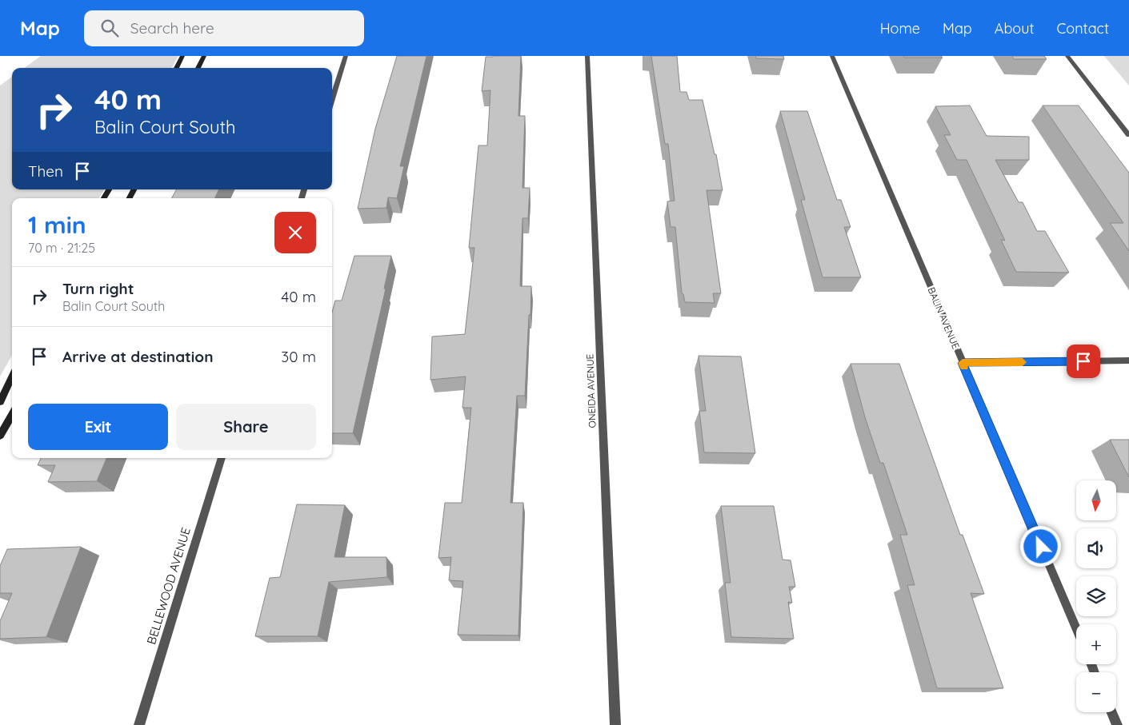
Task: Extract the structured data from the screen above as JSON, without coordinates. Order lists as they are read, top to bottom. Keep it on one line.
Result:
{"streets":{"street":["BALIN AVENUE","ONEIDA AVENUE","BELLEWOOD AVENUE"]},"north":"bottom","page":{"header":"Map","search":"Search here","nav":["Home","Map","About","Contact"],"turn":["40 m","Balin Court South"],"then":"Then","heading":["1 min","70 m · 21:25"],"list":[{"name":"Turn right","note":"Balin Court South","value":"40 m"},{"name":"Arrive at destination","value":"30 m"}],"buttons":["Exit","Share"],"map_buttons":["+","−"]}}
